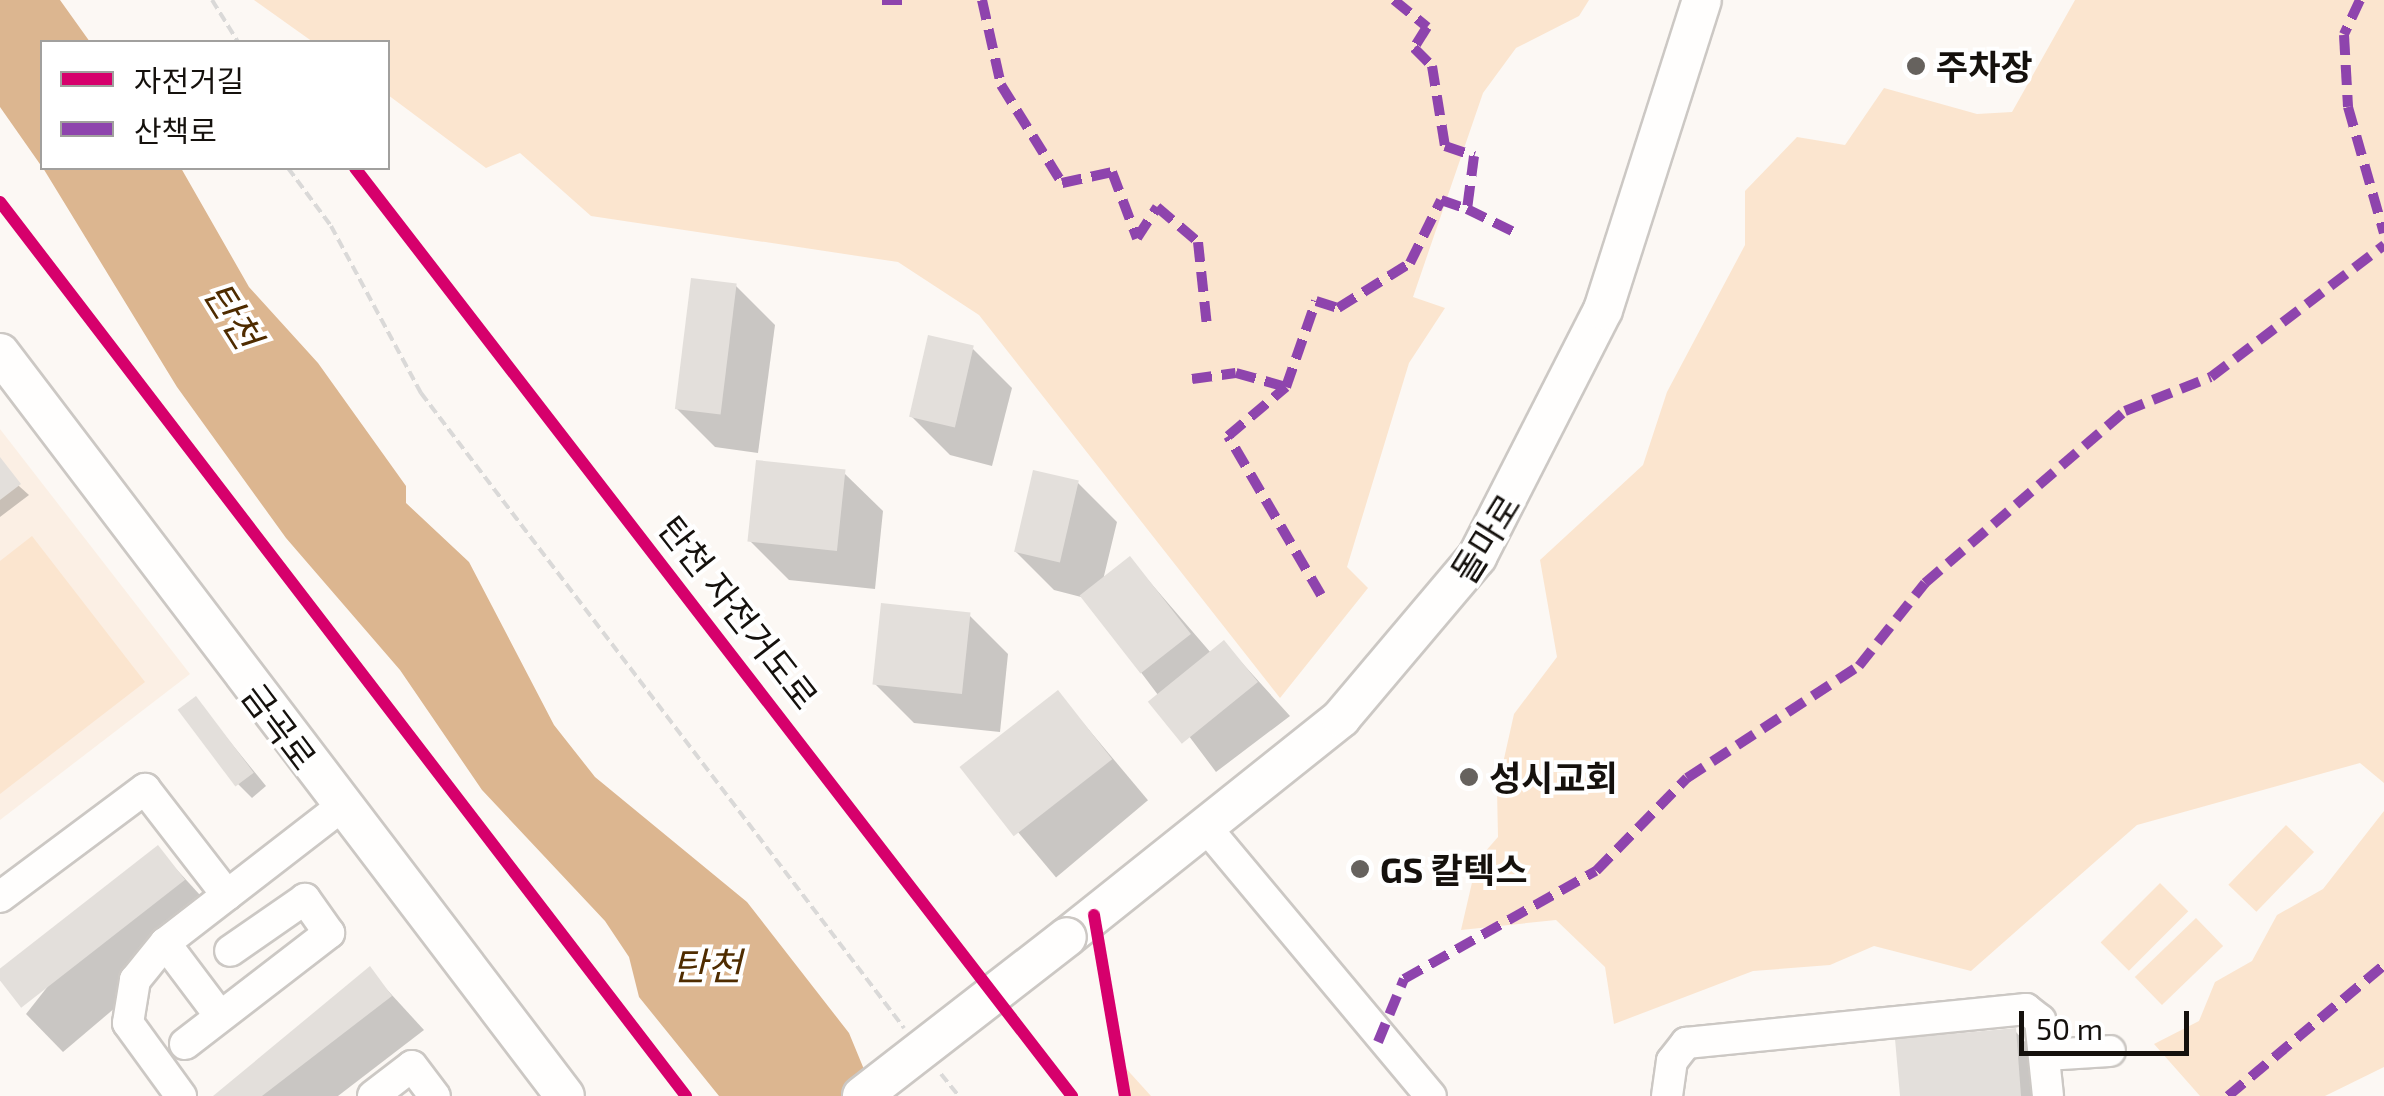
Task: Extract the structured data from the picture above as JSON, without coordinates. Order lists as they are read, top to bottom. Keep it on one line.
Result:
{"streets":{"main road":["돌마로","금곡로"],"cycle path":["탄천 자전거도로"]},"water":["탄천"],"places":["주차장","성시교회","GS 칼텍스"],"legend":["자전거길","산책로"],"scale_bar":"50 m"}
